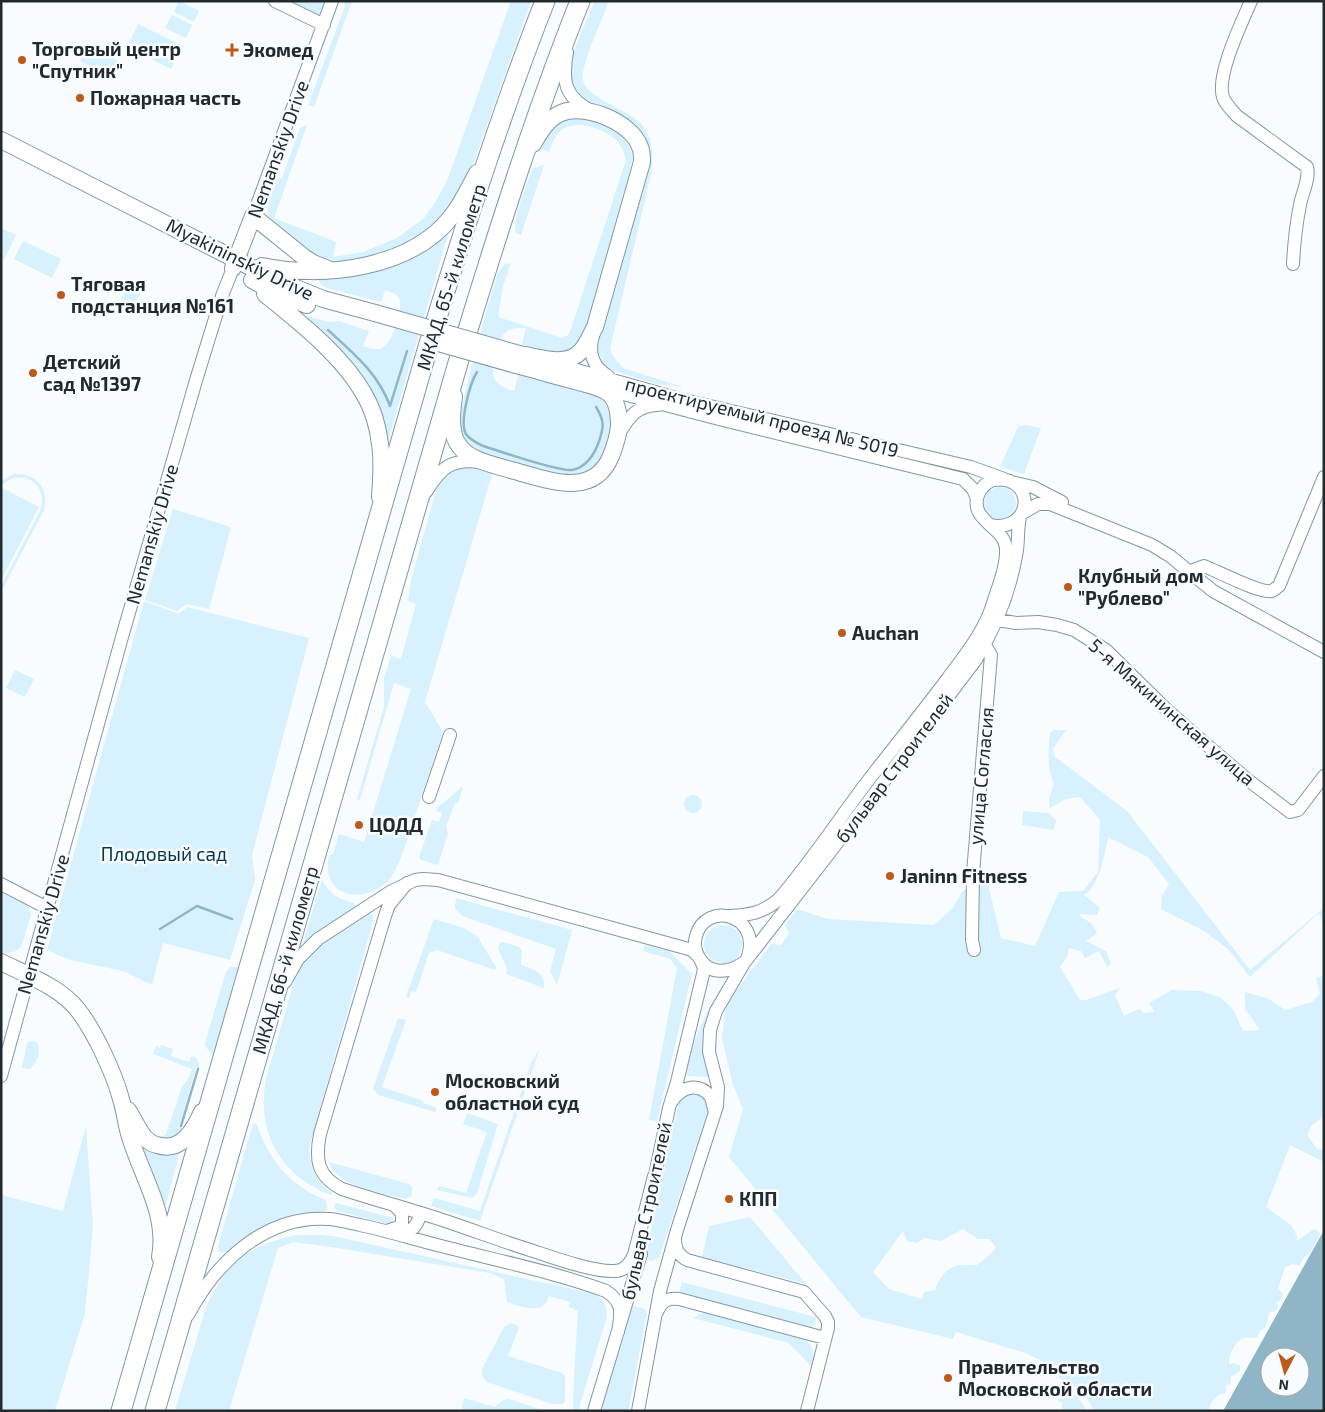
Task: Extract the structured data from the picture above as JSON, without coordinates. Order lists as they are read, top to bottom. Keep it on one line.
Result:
{"streets":{"highway":["МКАД, 65-й километр","МКАД, 66-й километр"],"main road":["Nemanskiy Drive","Myakininskiy Drive","проектируемый проезд № 5019"],"street":["5-я Мякининская улица","бульвар Строителей","улица Согласия"]},"crossings":[["Nemanskiy Drive","Myakininskiy Drive"],["Myakininskiy Drive","проектируемый проезд № 5019"],["МКАД, 65-й километр","МКАД, 66-й километр"],["проектируемый проезд № 5019","бульвар Строителей"],["5-я Мякининская улица","бульвар Строителей"],["бульвар Строителей","улица Согласия"]],"parks":["Плодовый сад"],"places":{"health":["Экомед"],"other":["Торговый центр \"Спутник\"","Пожарная часть","Тяговая подстанция №161","Детский сад №1397","Клубный дом \"Рублево\"","Auchan","ЦОДД","Janinn Fitness","Московский областной суд","КПП","Правительство Московской области"]},"north":"bottom"}
